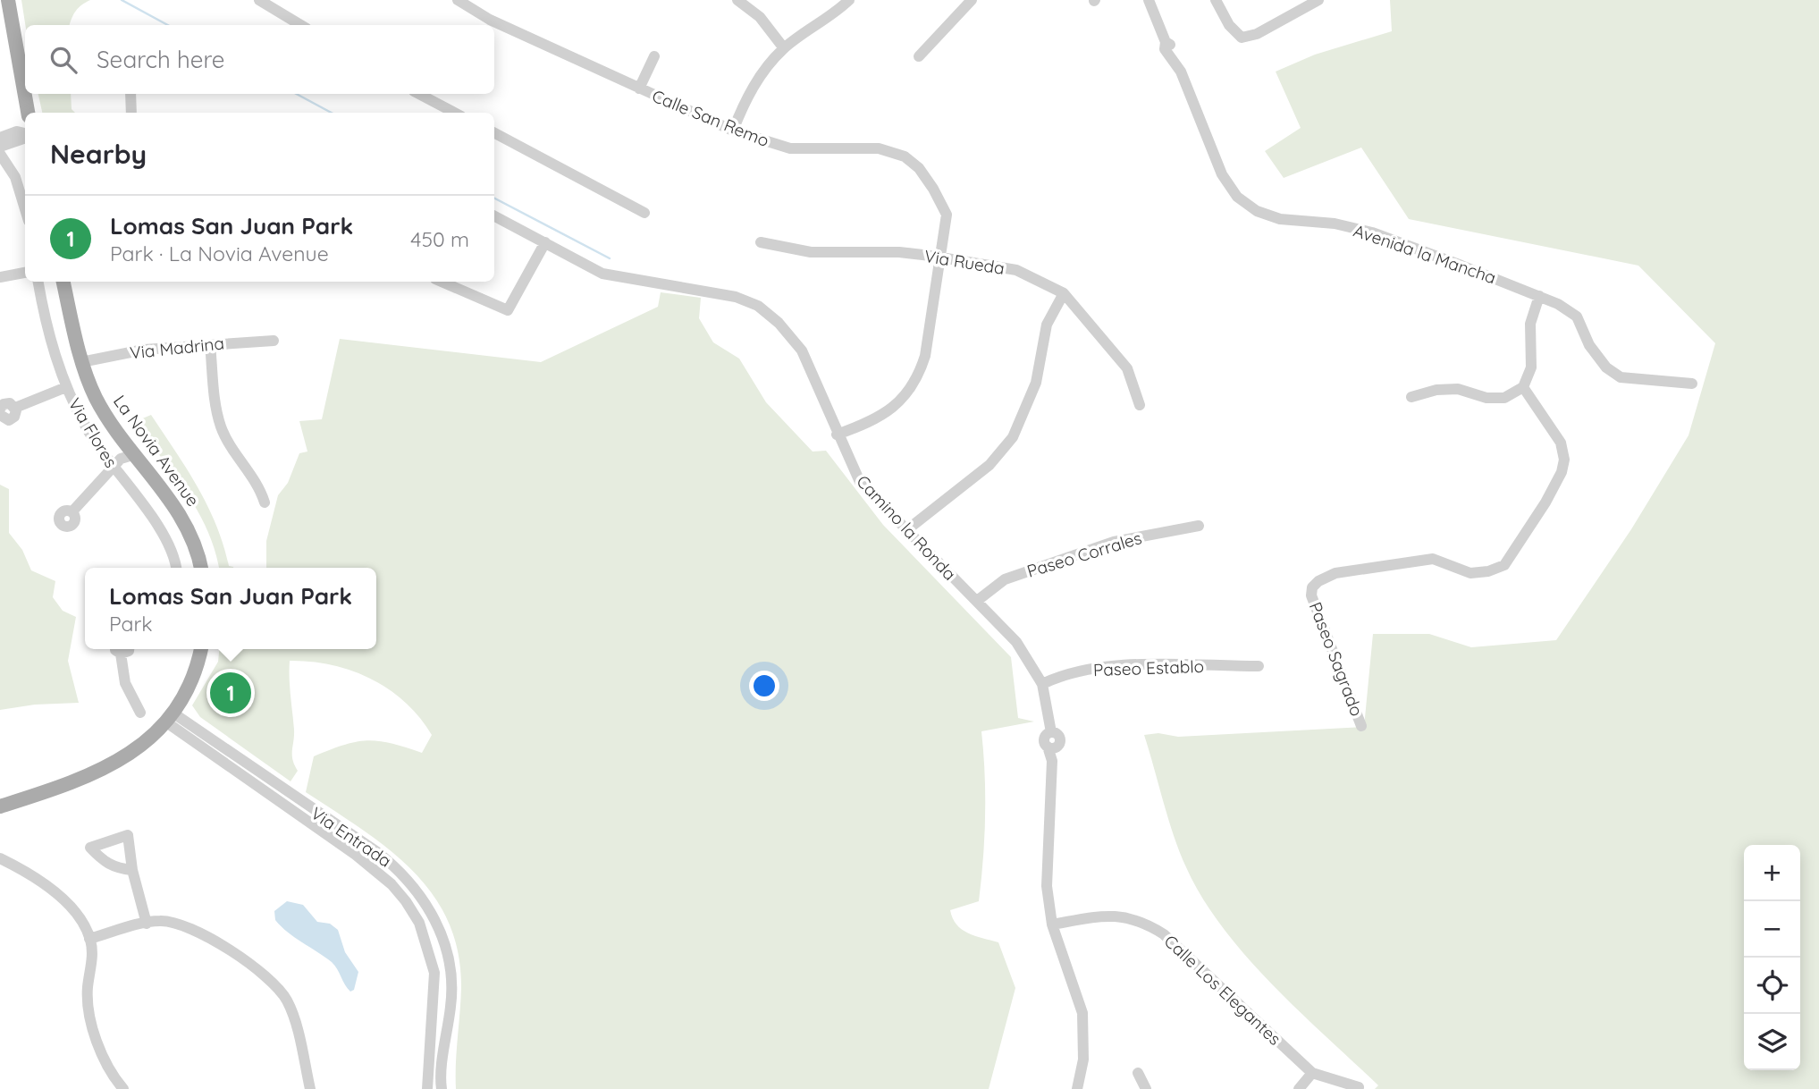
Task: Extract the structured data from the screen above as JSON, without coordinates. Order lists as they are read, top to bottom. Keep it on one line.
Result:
{"streets":{"main road":["La Novia Avenue"],"street":["Calle San Remo","Avenida la Mancha","Via Rueda","Via Madrina","Via Flores","Camino la Ronda","Paseo Corrales","Paseo Sagrado","Paseo Establo","Via Entrada","Calle Los Elegantes"]},"crossings":[["Calle San Remo","Via Rueda"],["Calle San Remo","Camino la Ronda"],["Via Madrina","La Novia Avenue"],["Camino la Ronda","Paseo Corrales"],["Camino la Ronda","Paseo Establo"],["Camino la Ronda","Calle Los Elegantes"]],"page":{"search":"Search here","heading":"Nearby","list":[{"mark":"1","name":"Lomas San Juan Park","note":"Park · La Novia Avenue","value":"450 m"}],"popup":["Lomas San Juan Park","Park"],"pins":"1","map_buttons":["+","−"]}}
